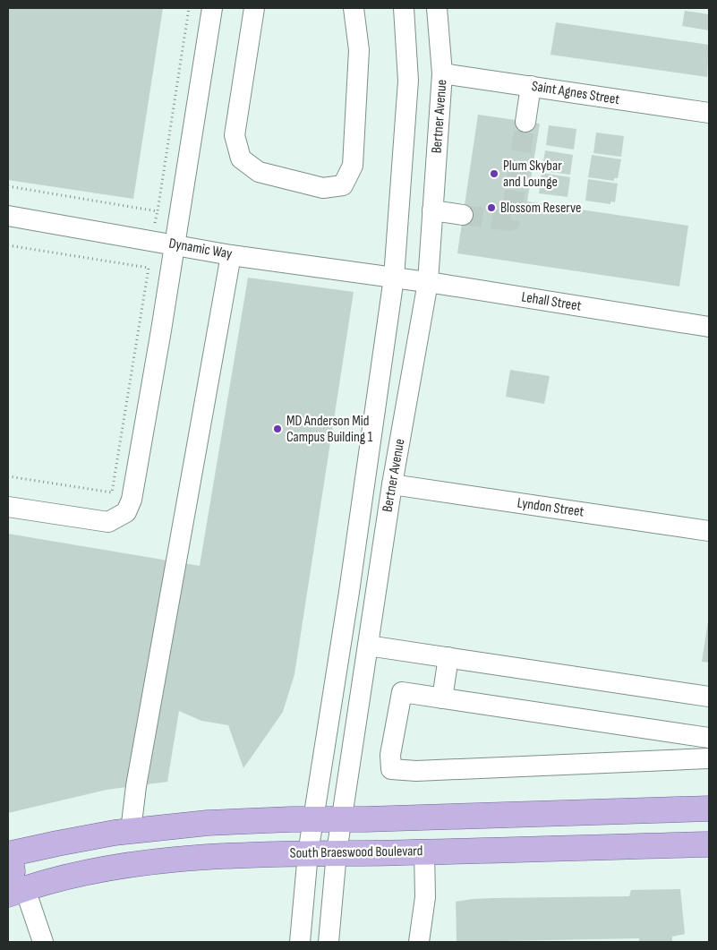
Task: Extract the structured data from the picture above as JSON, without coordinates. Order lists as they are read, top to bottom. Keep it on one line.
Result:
{"streets":{"main road":["South Braeswood Boulevard"],"street":["Saint Agnes Street","Bertner Avenue","Dynamic Way","Lehall Street","Lyndon Street"]},"crossings":[["Saint Agnes Street","Bertner Avenue"],["Bertner Avenue","Dynamic Way"],["Bertner Avenue","Lehall Street"],["Bertner Avenue","Lyndon Street"],["Bertner Avenue","South Braeswood Boulevard"],["Dynamic Way","Lehall Street"]],"places":["Plum Skybar and Lounge","Blossom Reserve","MD Anderson Mid Campus Building 1"]}
